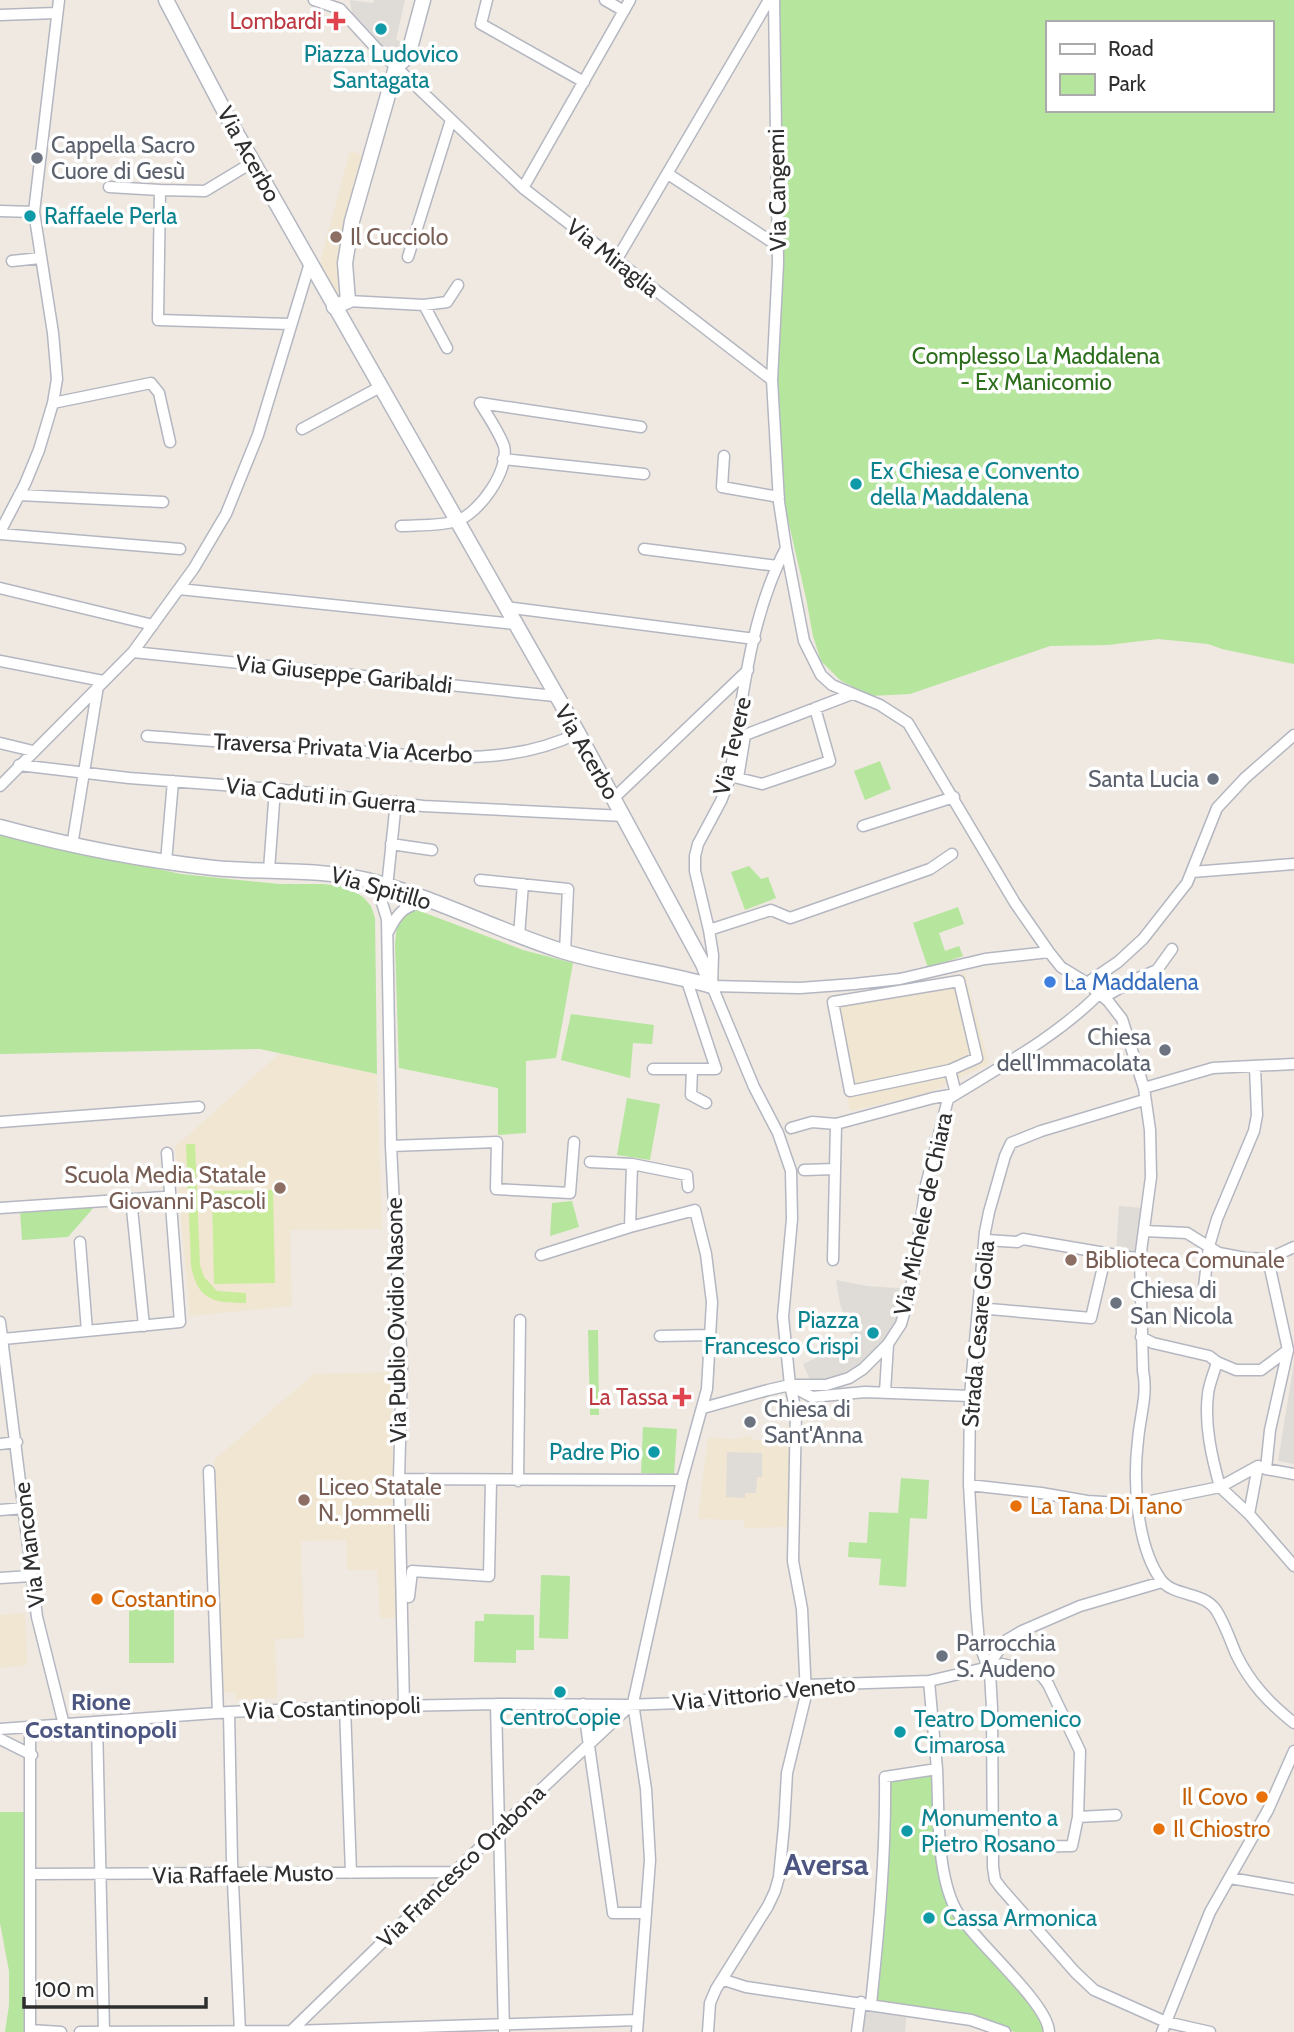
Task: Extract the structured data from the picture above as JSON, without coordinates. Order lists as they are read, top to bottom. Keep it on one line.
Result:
{"streets":{"street":["Via Acerbo","Via Cangemi","Via Miraglia","Via Giuseppe Garibaldi","Via Tevere","Traversa Privata Via Acerbo","Via Caduti in Guerra","Via Spitillo","Via Michele de Chiara","Via Publio Ovidio Nasone","Strada Cesare Golia","Via Mancone","Via Vittorio Veneto","Via Costantinopoli","Via Francesco Orabona","Via Raffaele Musto"]},"crossings":[["Via Acerbo","Via Giuseppe Garibaldi"],["Via Acerbo","Via Tevere"],["Via Acerbo","Traversa Privata Via Acerbo"],["Via Acerbo","Via Caduti in Guerra"],["Via Acerbo","Via Spitillo"],["Via Cangemi","Via Miraglia"],["Via Tevere","Via Spitillo"],["Via Spitillo","Via Publio Ovidio Nasone"],["Via Publio Ovidio Nasone","Via Costantinopoli"],["Strada Cesare Golia","Via Vittorio Veneto"],["Via Mancone","Via Costantinopoli"],["Via Vittorio Veneto","Via Costantinopoli"],["Via Vittorio Veneto","Via Francesco Orabona"],["Via Costantinopoli","Via Francesco Orabona"],["Via Francesco Orabona","Via Raffaele Musto"]],"districts":["Rione Costantinopoli","Aversa"],"parks":["Complesso La Maddalena - Ex Manicomio"],"places":{"health":["Lombardi","La Tassa"],"other":["Piazza Ludovico Santagata","Cappella Sacro Cuore di Gesù","Raffaele Perla","Il Cucciolo","Ex Chiesa e Convento della Maddalena","Santa Lucia","La Maddalena","Chiesa dell'Immacolata","Scuola Media Statale Giovanni Pascoli","Biblioteca Comunale","Chiesa di San Nicola","Piazza Francesco Crispi","Chiesa di Sant'Anna","Padre Pio","Liceo Statale N. Jommelli","La Tana Di Tano","Costantino","Parrocchia S. Audeno","CentroCopie","Teatro Domenico Cimarosa","Il Covo","Il Chiostro","Monumento a Pietro Rosano","Cassa Armonica"]},"legend":["Road","Park"],"scale_bar":"100 m"}
